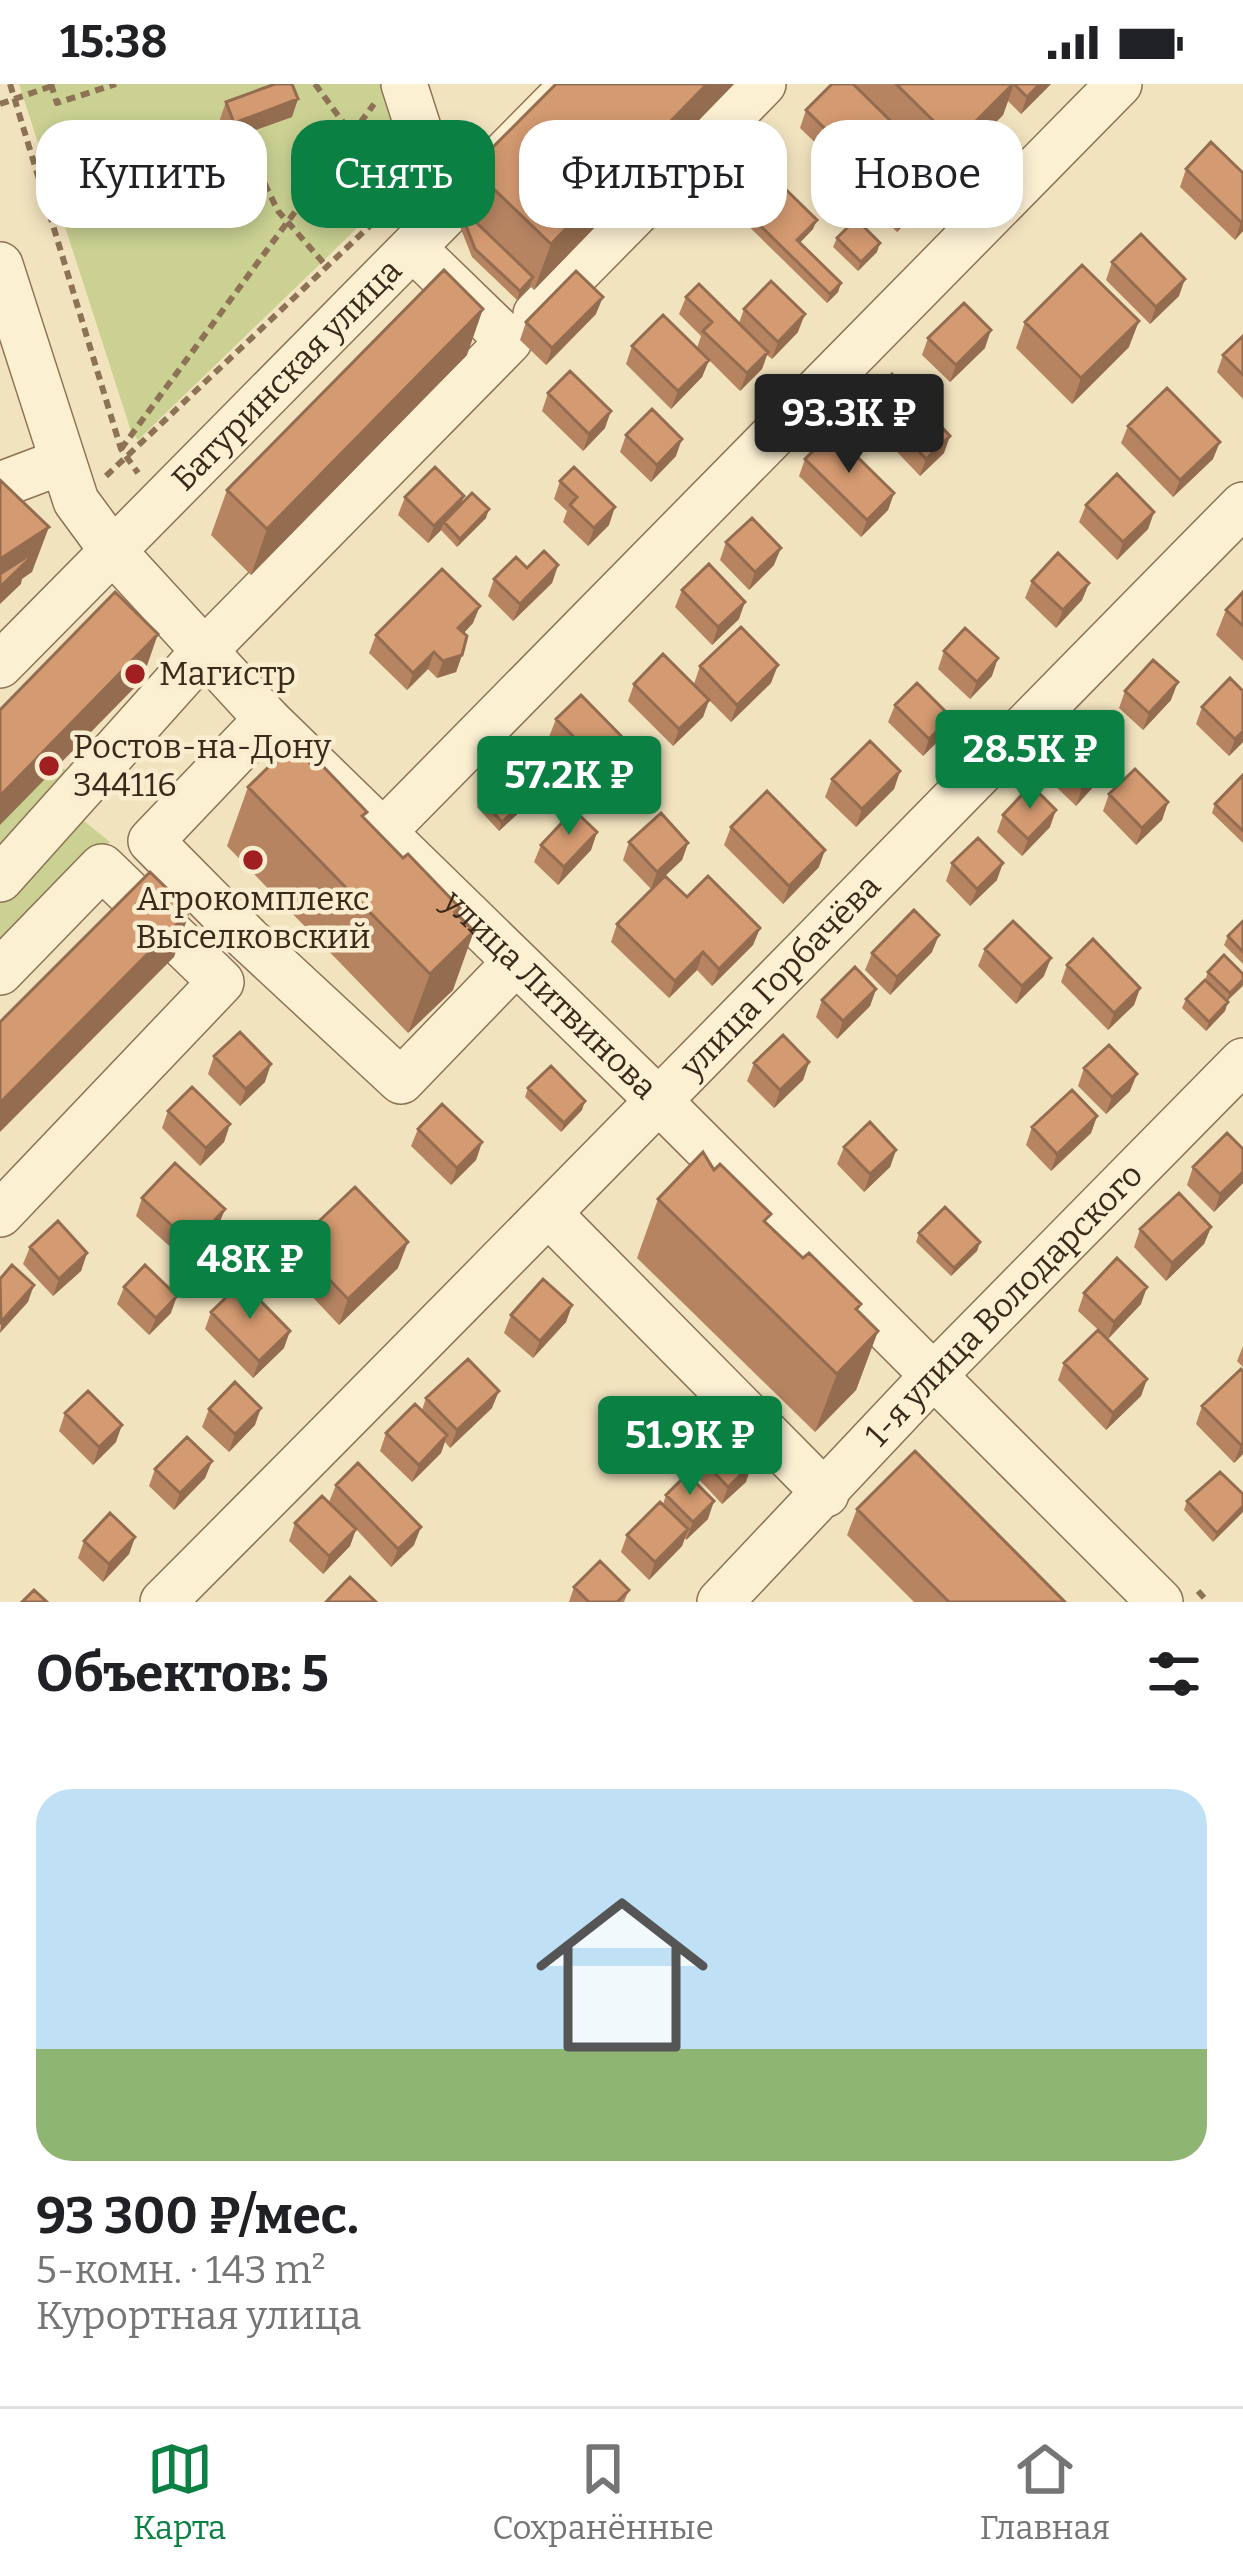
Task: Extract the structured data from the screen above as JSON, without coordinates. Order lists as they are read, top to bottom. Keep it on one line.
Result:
{"streets":{"street":["Батуринская улица","улица Горбачёва","улица Литвинова","1-я улица Володарского"]},"crossings":[["Батуринская улица","улица Литвинова"],["улица Горбачёва","улица Литвинова"],["улица Литвинова","1-я улица Володарского"]],"places":["Магистр","Ростов-на-Дону 344116","Агрокомплекс Выселковский"],"page":{"status":"15:38","chip":["Купить","Снять","Фильтры","Новое"],"price":["93.3K ₽","28.5K ₽","57.2K ₽","48K ₽","51.9K ₽"],"heading":"Объектов: 5","list":[{"name":"93 300 ₽/мес.","note":"5-комн. · 143 m² · Курортная улица"}],"tabs":["Карта","Сохранённые","Главная"]}}
